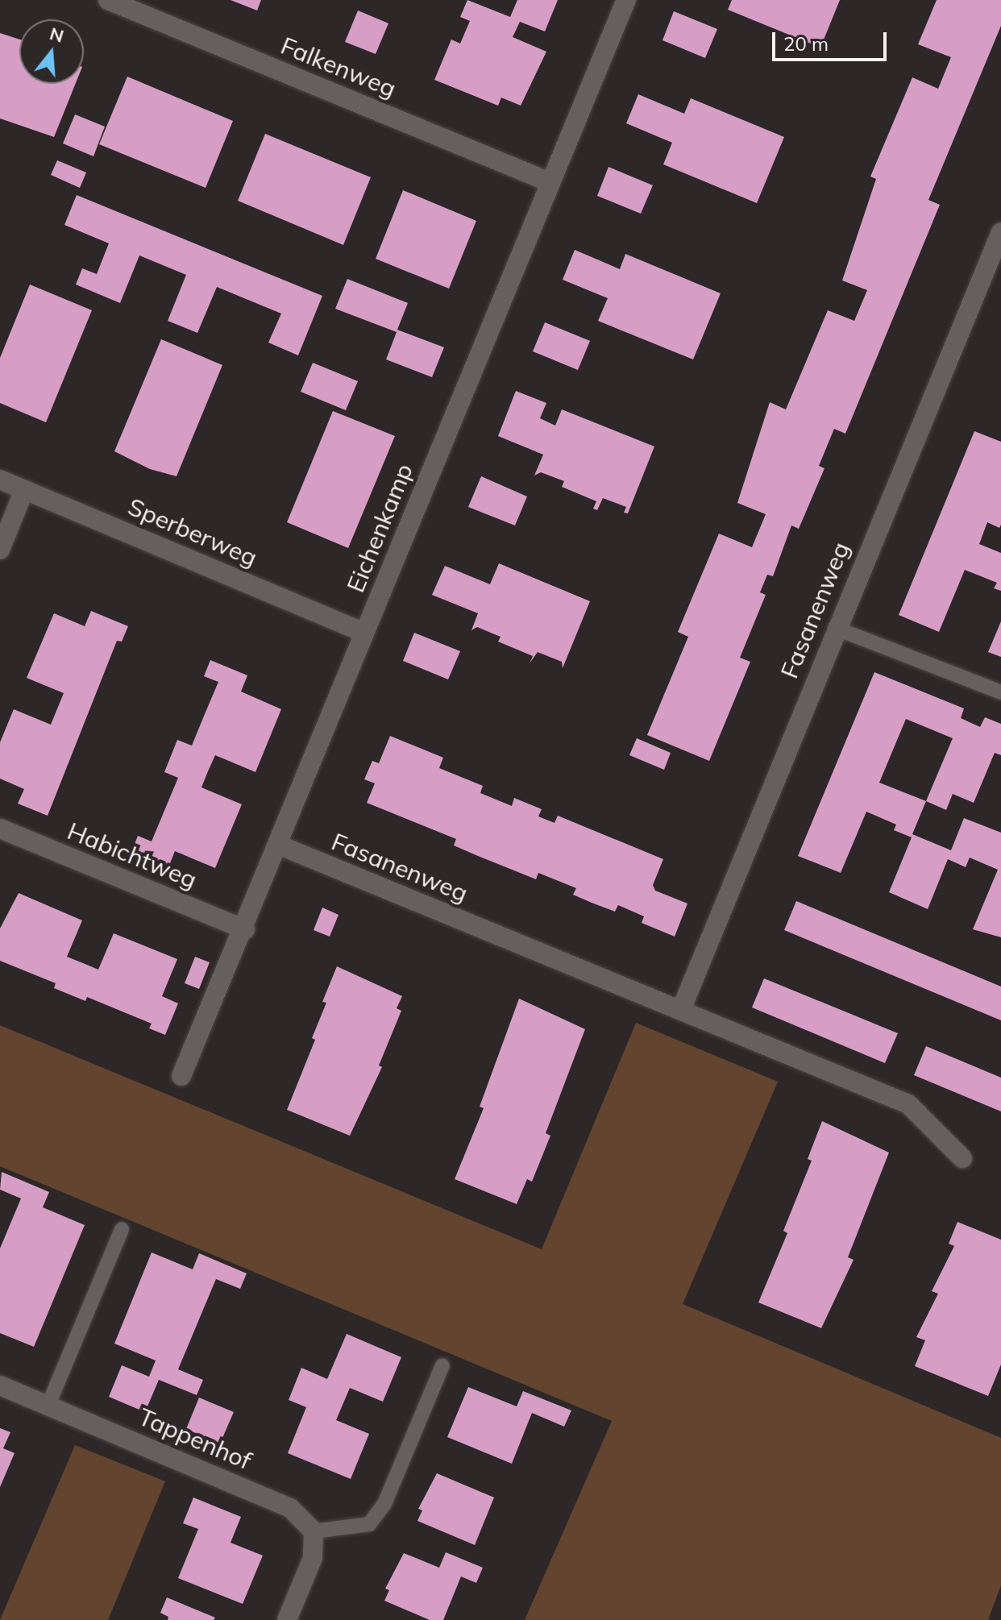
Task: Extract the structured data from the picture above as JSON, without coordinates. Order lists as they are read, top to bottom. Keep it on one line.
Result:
{"streets":{"street":["Falkenweg","Eichenkamp","Sperberweg","Fasanenweg","Habichtweg","Tappenhof"]},"crossings":[["Falkenweg","Eichenkamp"],["Eichenkamp","Sperberweg"],["Eichenkamp","Fasanenweg"],["Eichenkamp","Habichtweg"]],"scale_bar":"20 m","north":"top"}
